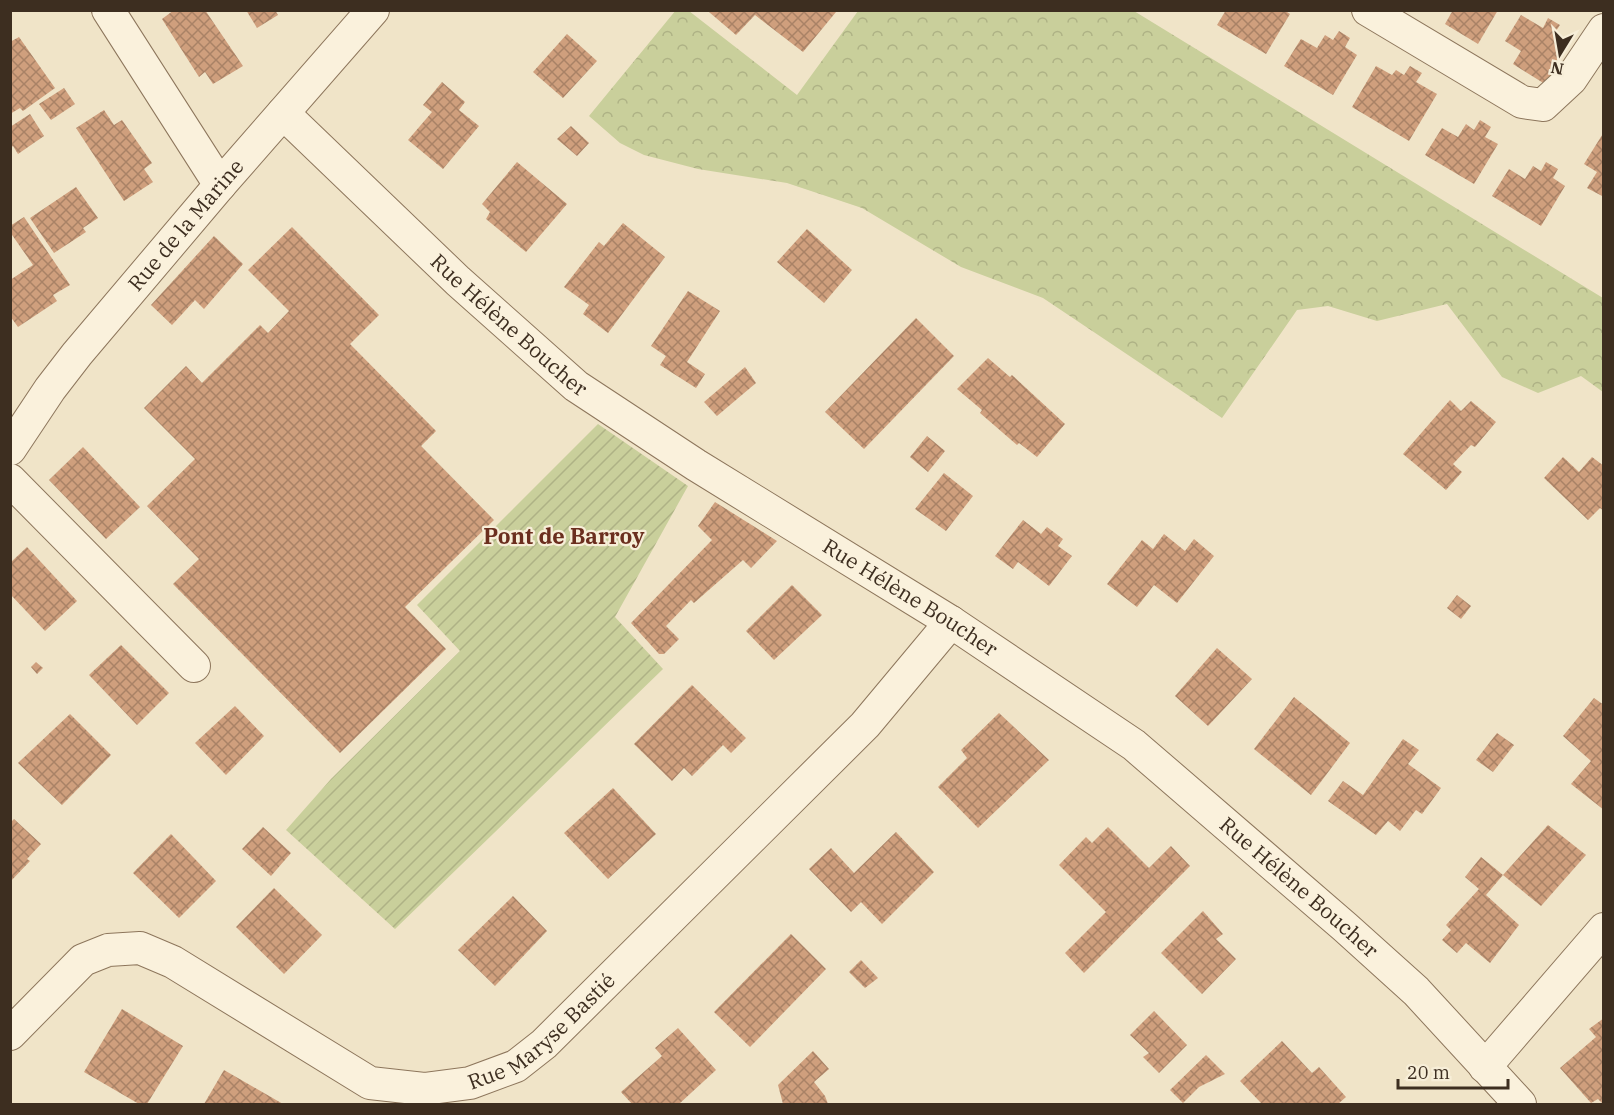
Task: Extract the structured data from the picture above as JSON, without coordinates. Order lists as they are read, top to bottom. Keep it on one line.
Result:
{"streets":{"street":["Rue de la Marine","Rue Hélène Boucher","Rue Maryse Bastié"]},"crossings":[["Rue de la Marine","Rue Hélène Boucher"],["Rue Hélène Boucher","Rue Maryse Bastié"]],"districts":["Pont de Barroy"],"scale_bar":"20 m","north":"bottom"}
